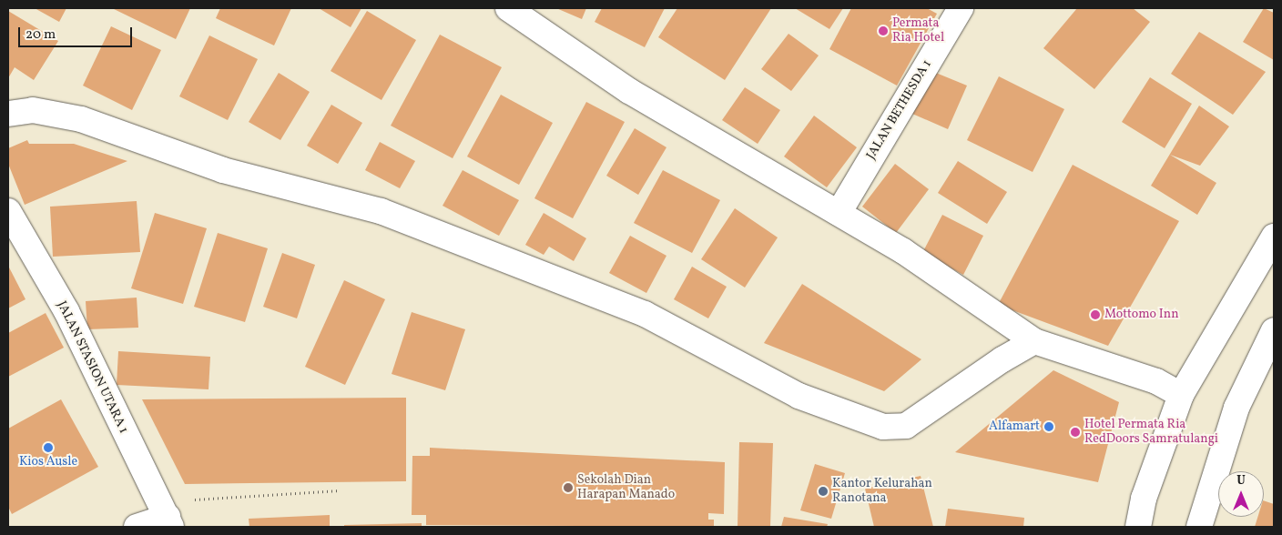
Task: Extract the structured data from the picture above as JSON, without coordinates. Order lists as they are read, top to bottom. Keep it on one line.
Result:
{"streets":{"main road":["JALAN BETHESDA 1","JALAN STASION UTARA 1"]},"places":["Permata Ria Hotel","Mottomo Inn","Alfamart","Hotel Permata Ria RedDoors Samratulangi","Kios Ausle","Sekolah Dian Harapan Manado","Kantor Kelurahan Ranotana"],"scale_bar":"20 m","north":"top"}
